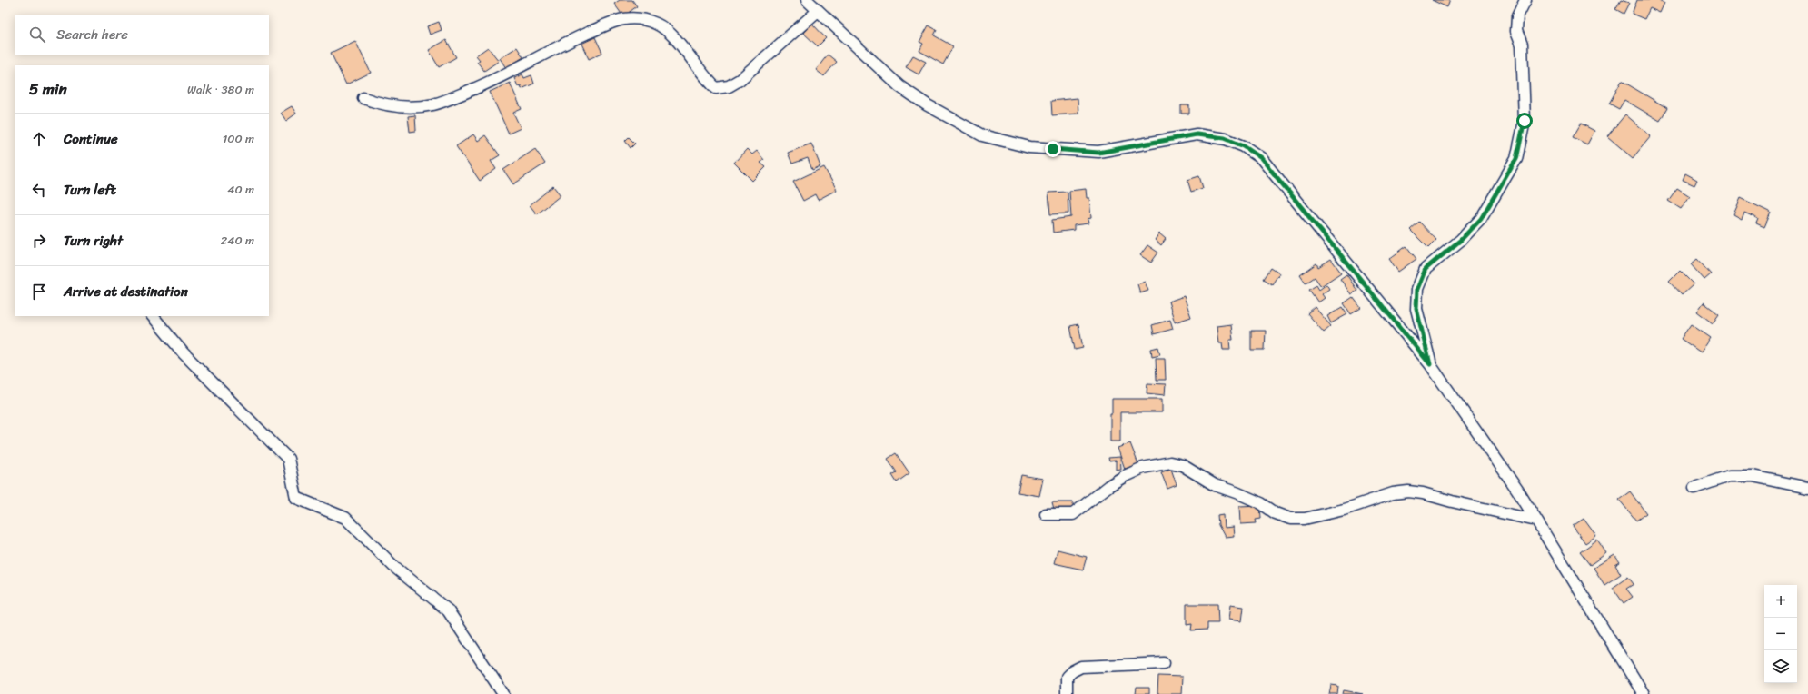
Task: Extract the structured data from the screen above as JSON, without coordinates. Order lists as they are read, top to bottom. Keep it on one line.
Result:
{"page":{"search":"Search here","heading":["5 min","Walk · 380 m"],"list":[["Continue","100 m"],["Turn left","40 m"],["Turn right","240 m"],"Arrive at destination"],"map_buttons":["+","−"]}}
